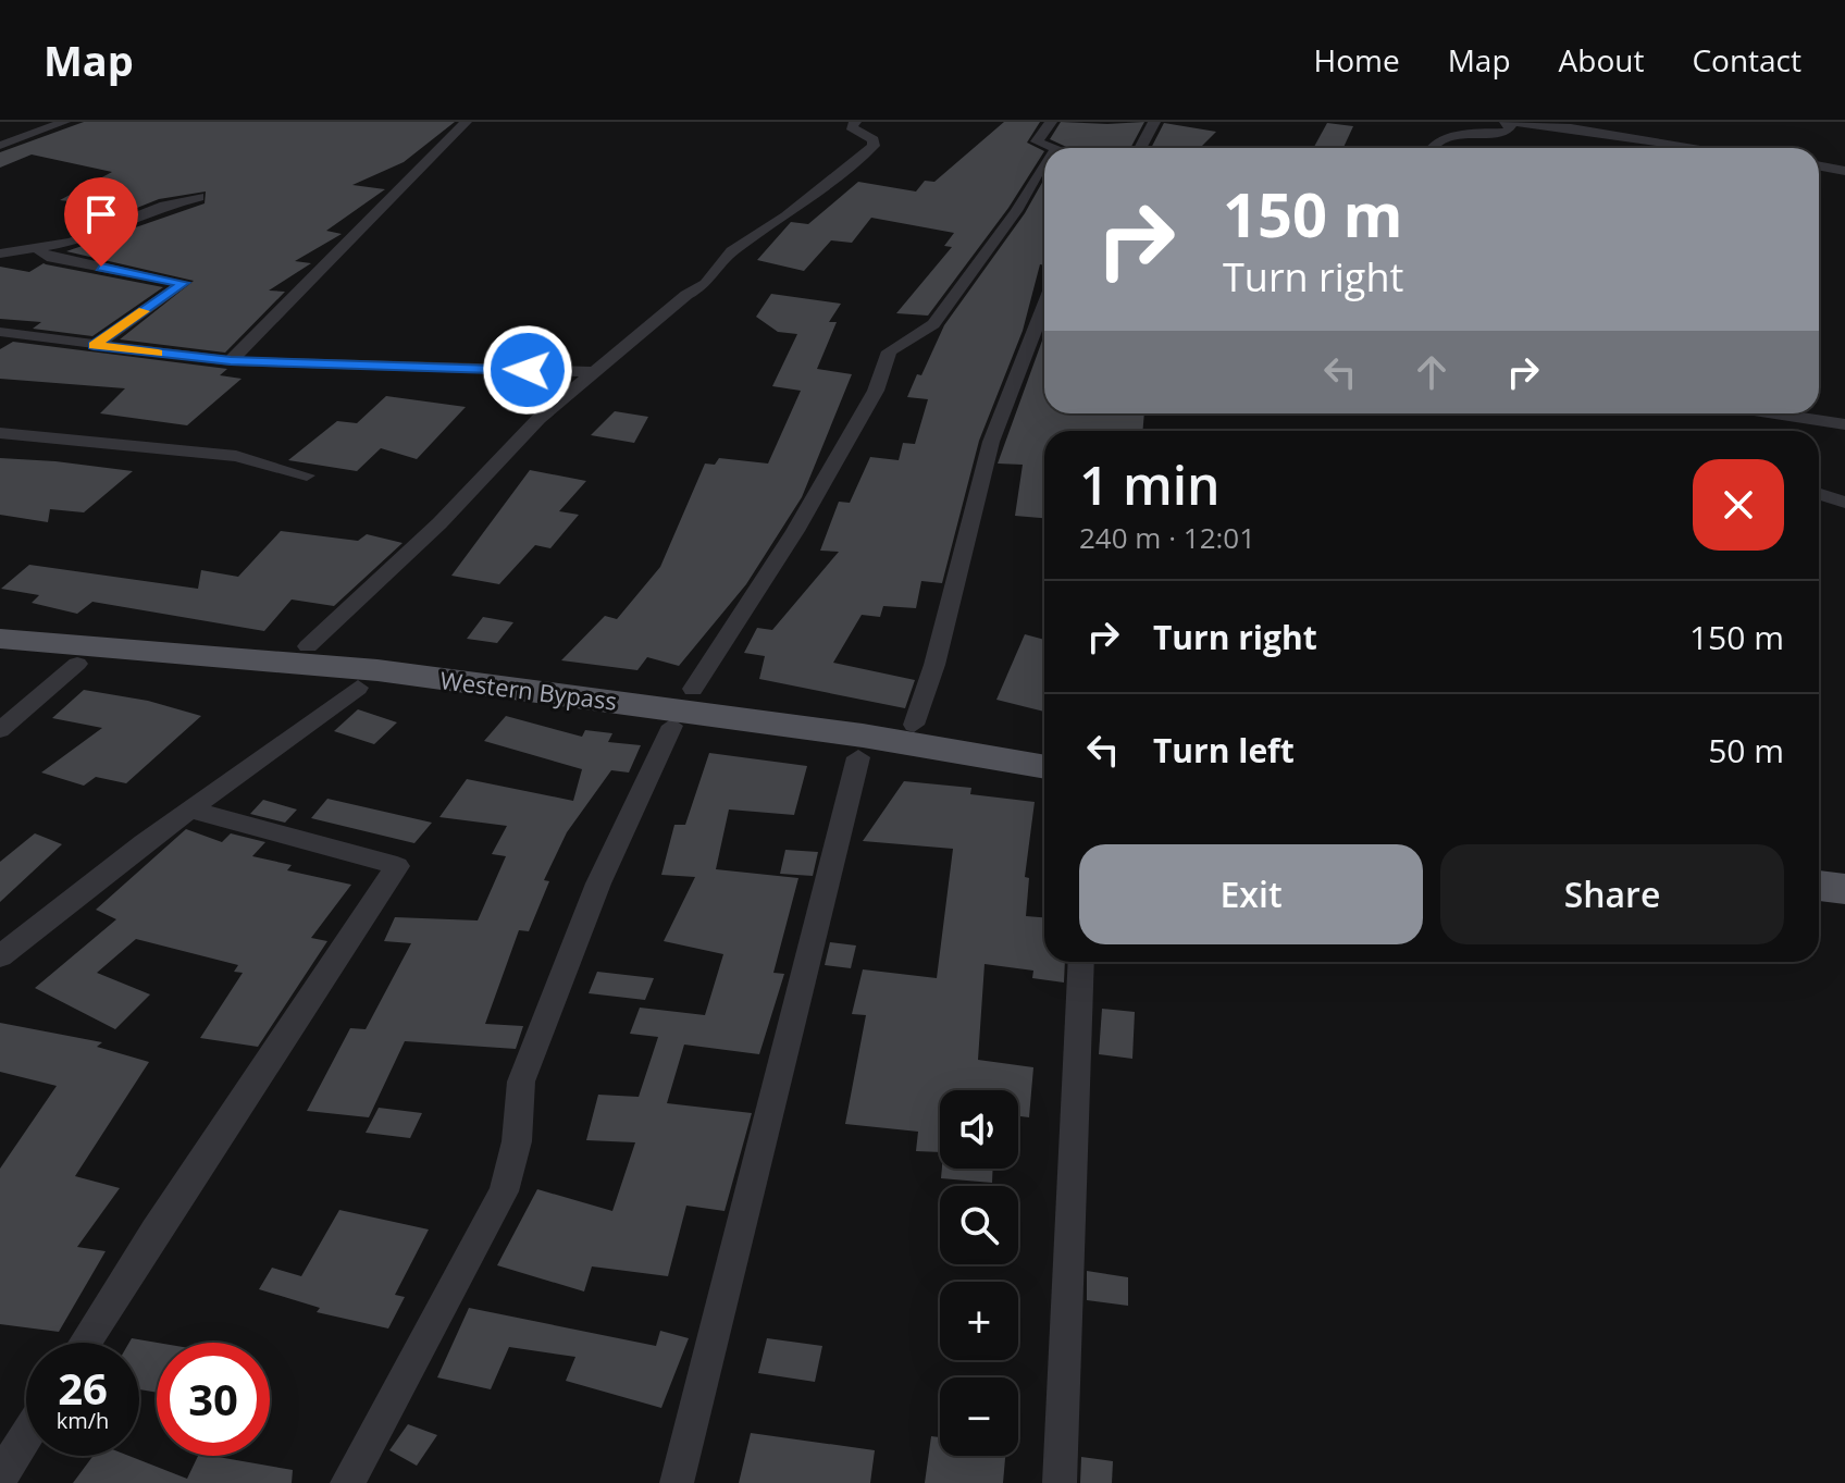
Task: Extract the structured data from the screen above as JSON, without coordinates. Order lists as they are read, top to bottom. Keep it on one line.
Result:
{"streets":{"main road":["Western Bypass"]},"page":{"header":"Map","nav":["Home","Map","About","Contact"],"turn":["150 m","Turn right"],"heading":["1 min","240 m · 12:01"],"list":[{"name":"Turn right","value":"150 m"},{"name":"Turn left","value":"50 m"}],"buttons":["Exit","Share"],"map_buttons":["+","−"],"speed":"26 km/h","limit":"30"}}
